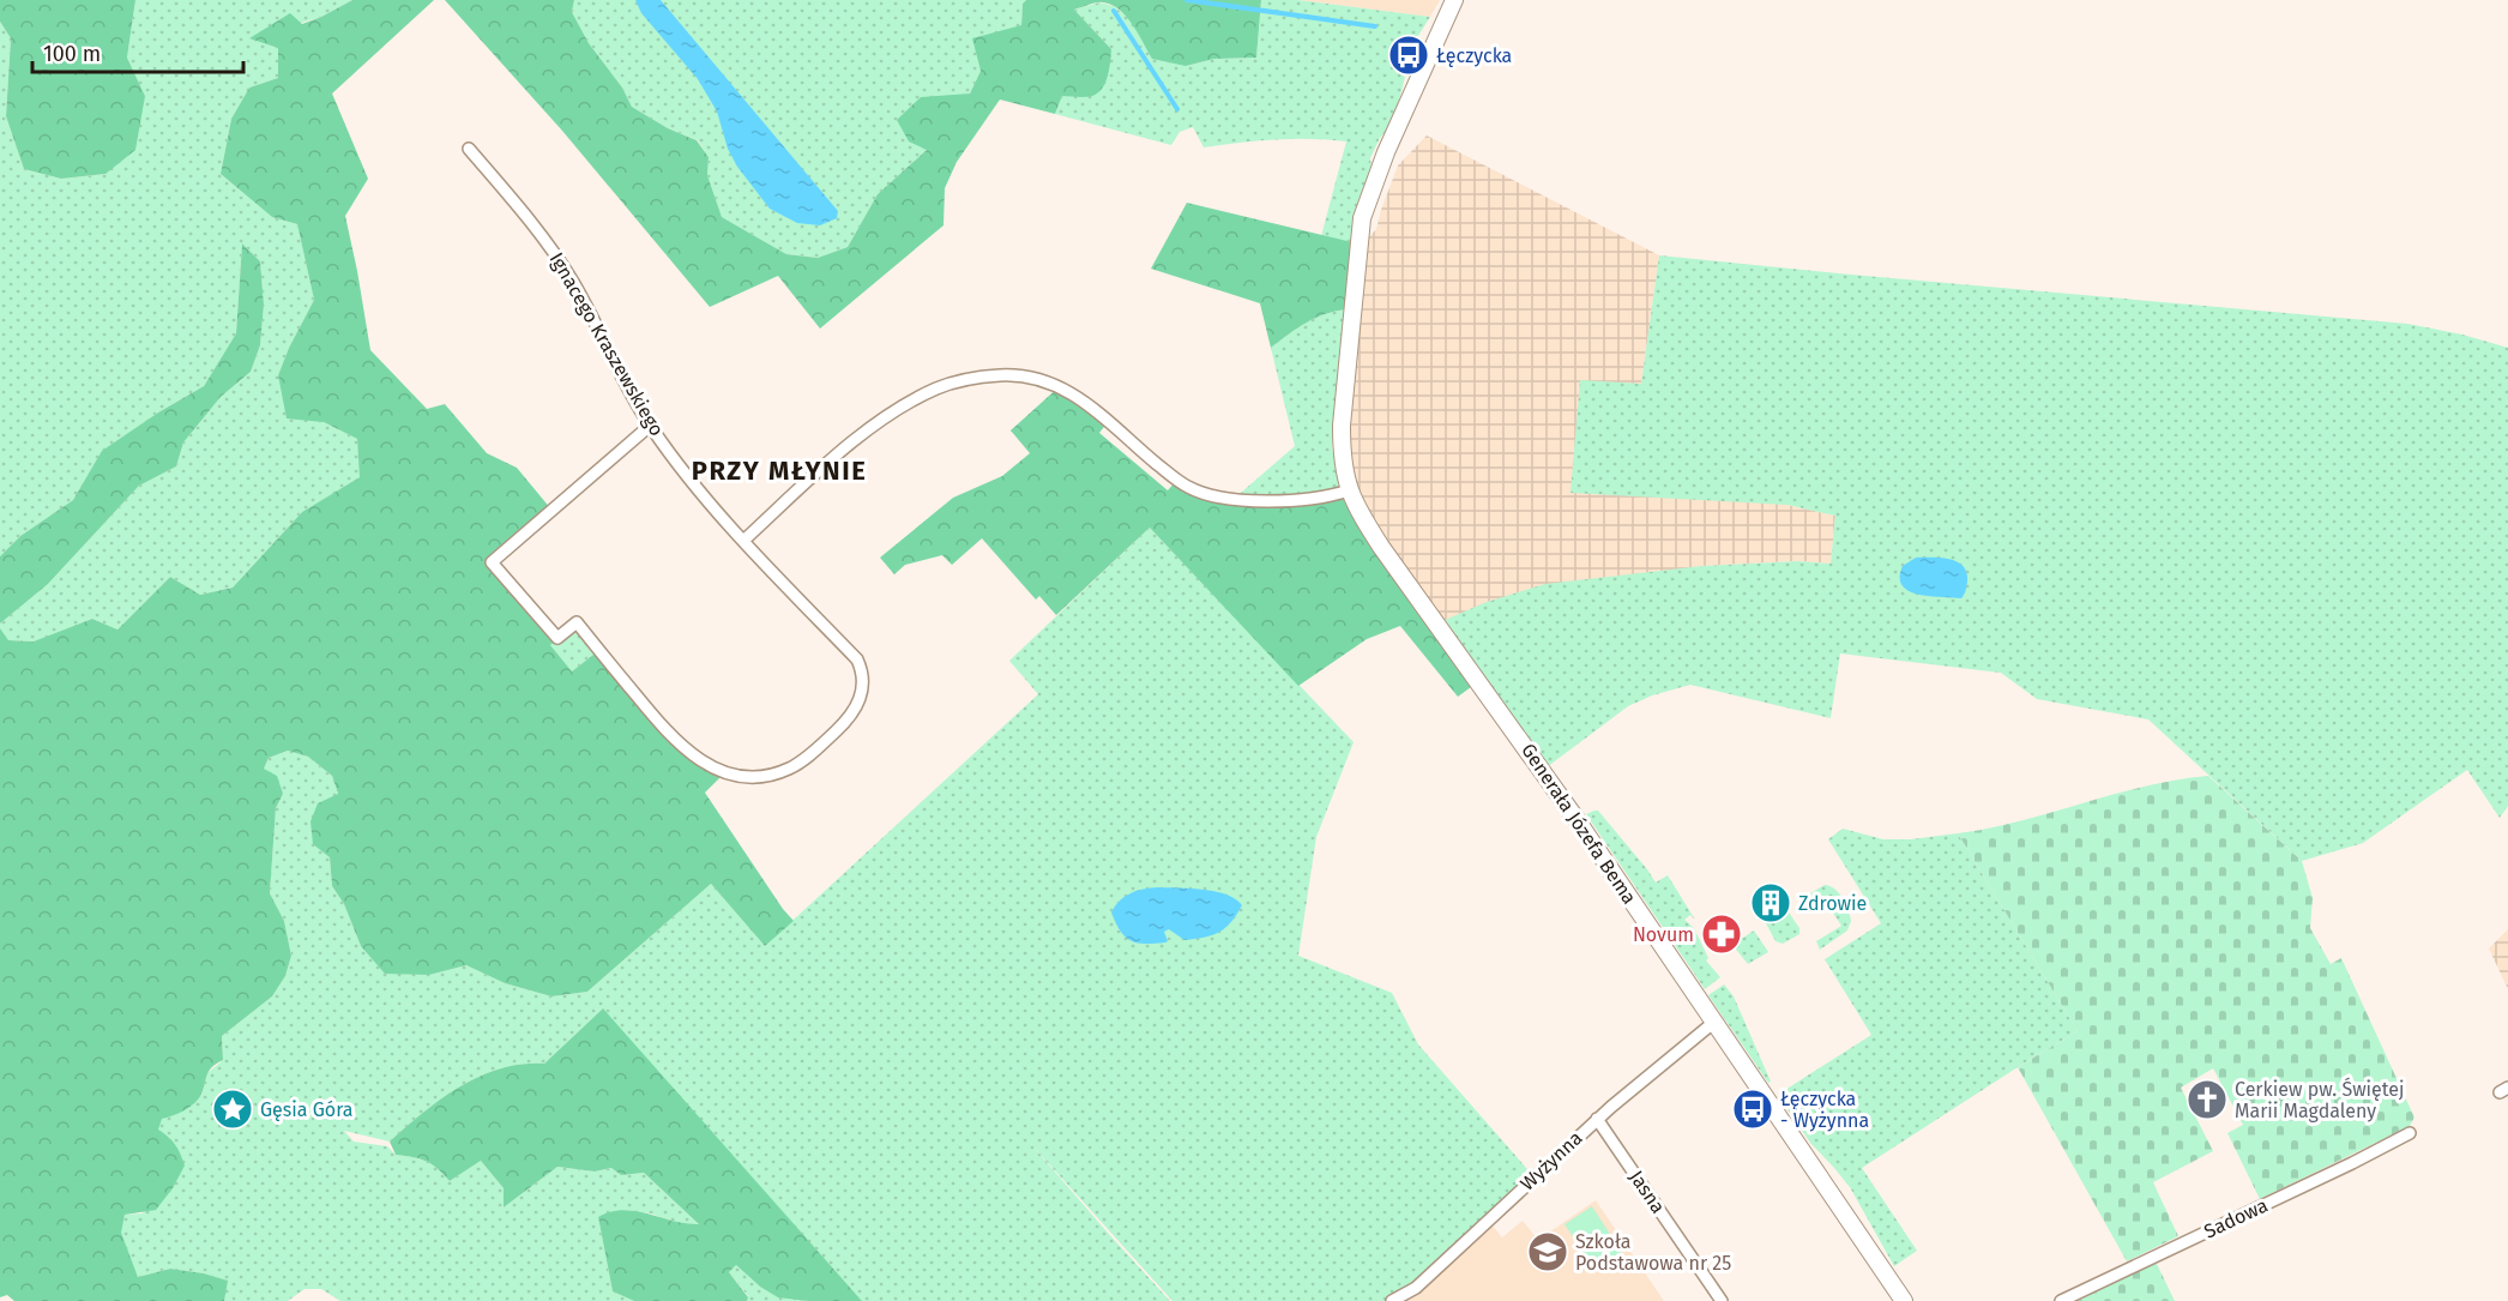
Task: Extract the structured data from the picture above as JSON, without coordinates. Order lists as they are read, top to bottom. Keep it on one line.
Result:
{"streets":{"street":["Ignacego Kraszewskiego","Generała Józefa Bema","Wyżynna","Jasna","Sadowa"]},"crossings":[["Generała Józefa Bema","Wyżynna"],["Wyżynna","Jasna"]],"districts":["PRZY MŁYNIE"],"places":{"bus stop":["Łęczycka","Łęczycka - Wyżynna"],"building":["Zdrowie"],"pharmacy":["Novum"],"church":["Cerkiew pw. Świętej Marii Magdaleny"],"place":["Gęsia Góra"],"school or university":["Szkoła Podstawowa nr 25"]},"scale_bar":"100 m"}
